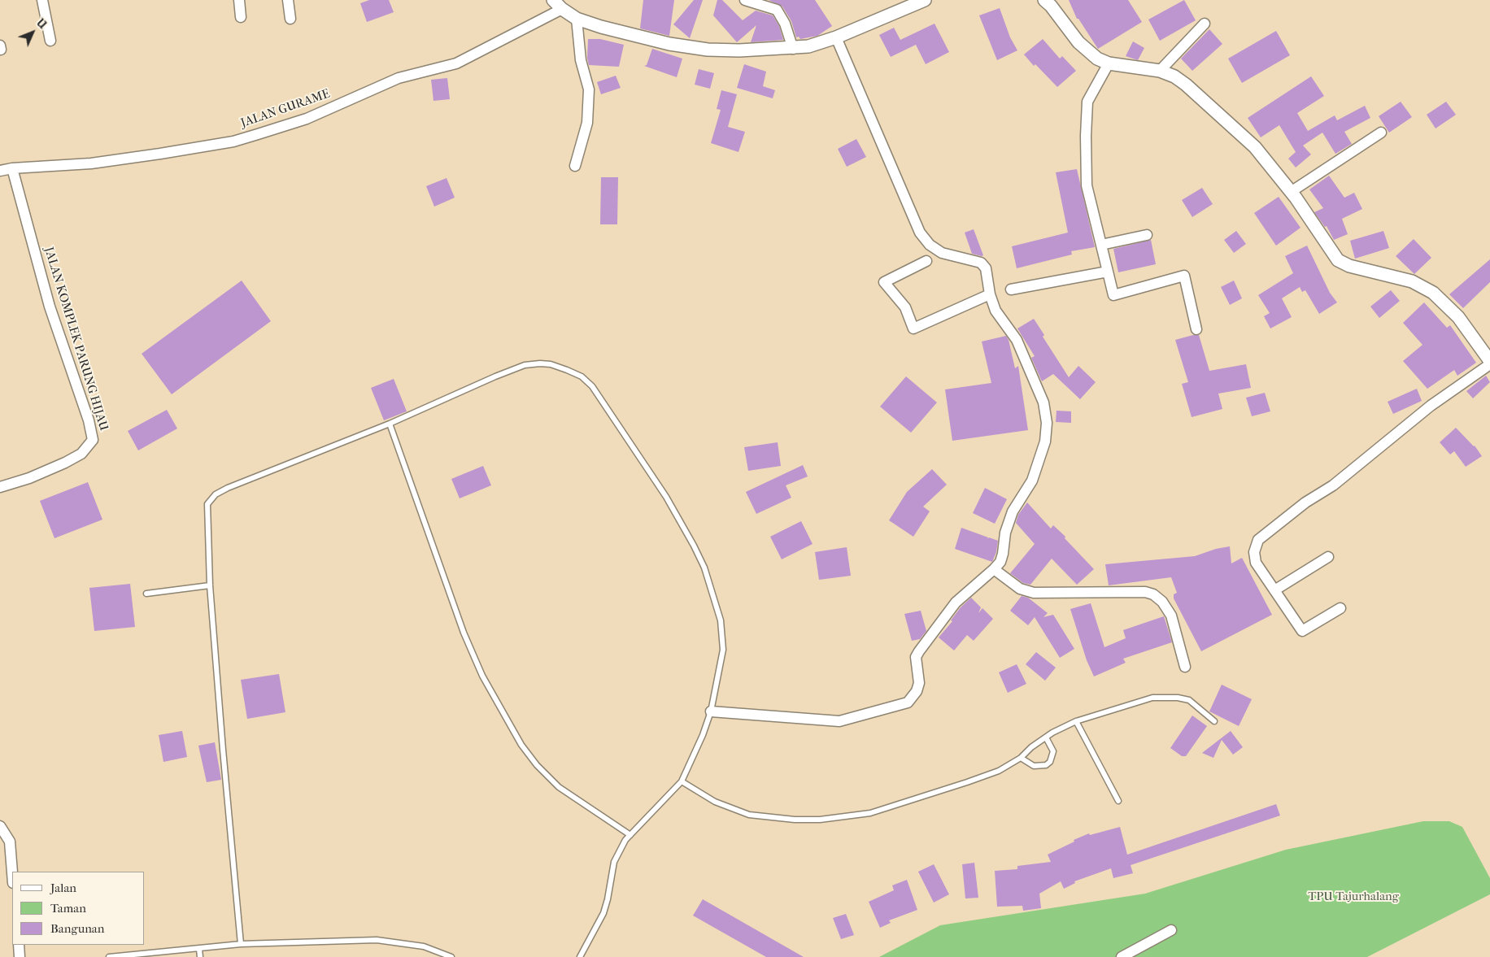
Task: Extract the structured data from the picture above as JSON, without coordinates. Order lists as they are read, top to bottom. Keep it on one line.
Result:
{"streets":{"street":["JALAN GURAME","JALAN KOMPLEK PARUNG HIJAU"]},"crossings":[["JALAN GURAME","JALAN KOMPLEK PARUNG HIJAU"]],"parks":["TPU Tajurhalang"],"legend":["Jalan","Taman","Bangunan"],"north":"top right"}
